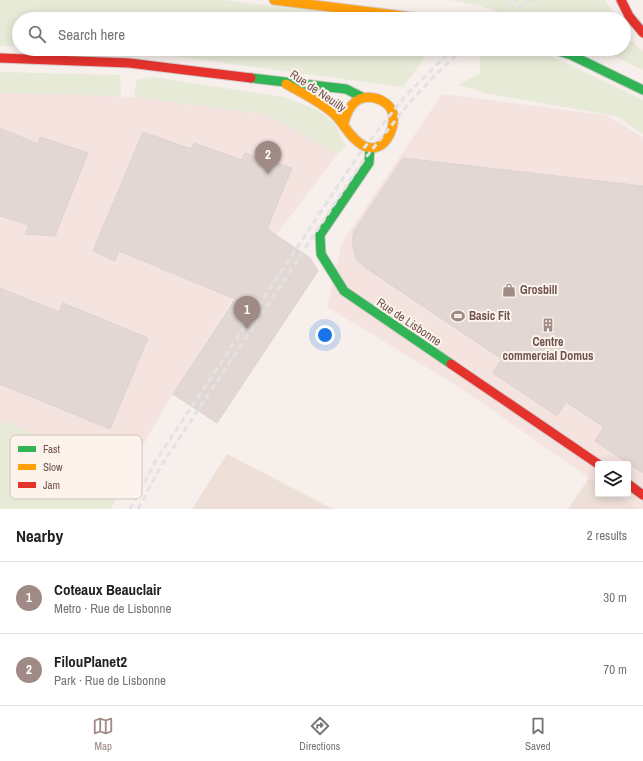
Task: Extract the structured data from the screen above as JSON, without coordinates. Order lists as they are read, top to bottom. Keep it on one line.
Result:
{"streets":{"main road":["Rue de Neuilly","Rue de Lisbonne"]},"crossings":[["Rue de Neuilly","Rue de Lisbonne"]],"places":{"shop":["Grosbill"],"sports":["Basic Fit"],"building":["Centre commercial Domus"]},"legend":["Fast","Slow","Jam"],"page":{"search":"Search here","pins":["2","1"],"heading":["Nearby","2 results"],"list":[{"mark":"1","name":"Coteaux Beauclair","note":"Metro · Rue de Lisbonne","value":"30 m"},{"mark":"2","name":"FilouPlanet2","note":"Park · Rue de Lisbonne","value":"70 m"}],"nav":["Map","Directions","Saved"]}}
